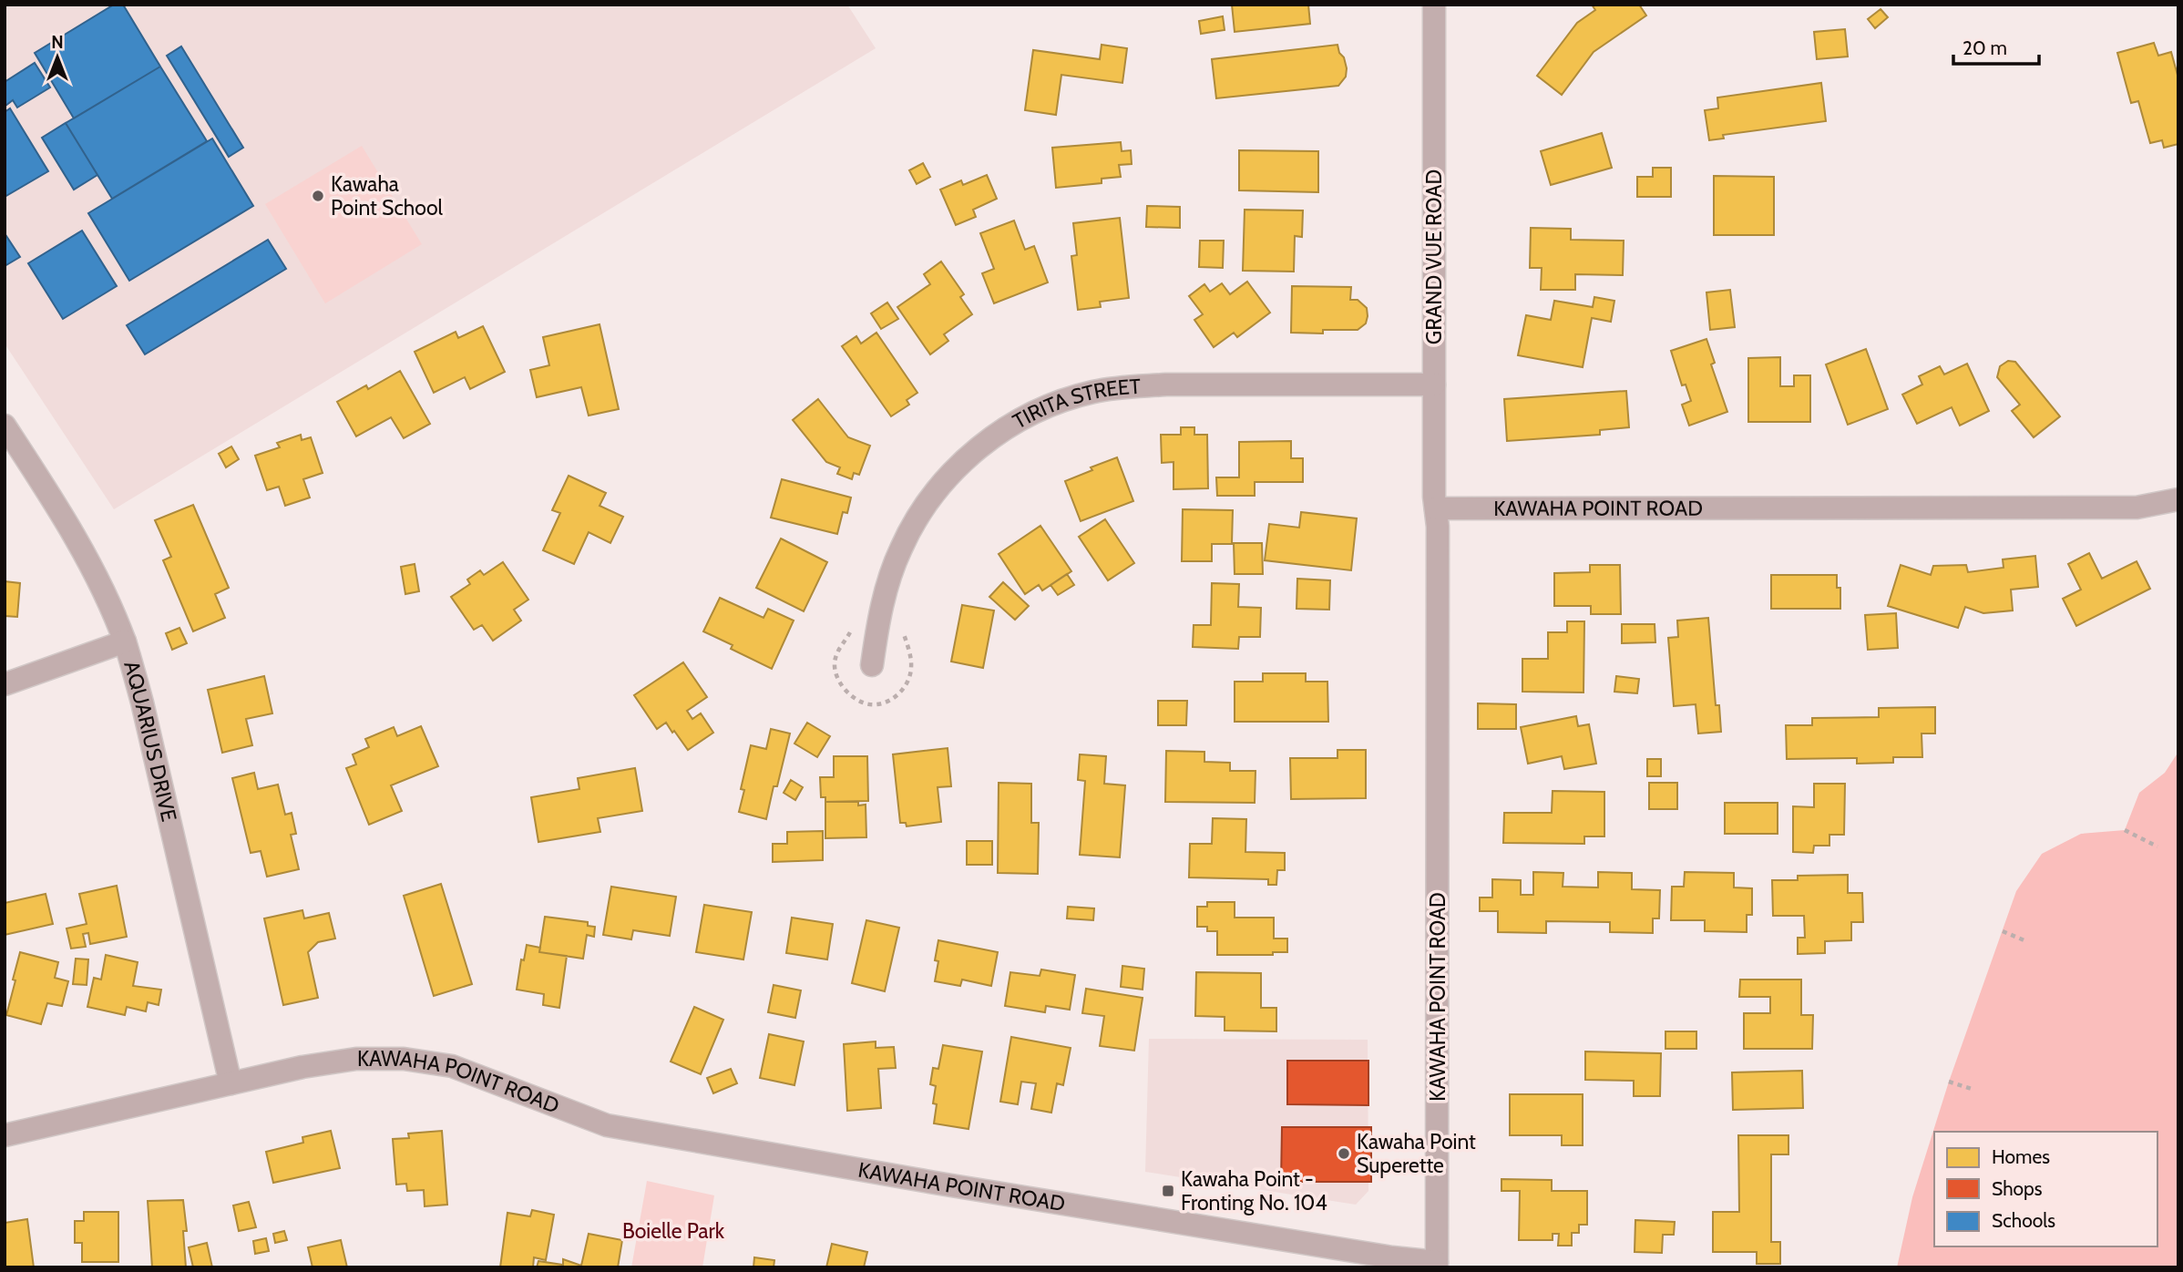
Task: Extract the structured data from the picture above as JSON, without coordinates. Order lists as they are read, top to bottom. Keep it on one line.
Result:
{"streets":{"street":["GRAND VUE ROAD","TIRITA STREET","KAWAHA POINT ROAD","AQUARIUS DRIVE"]},"crossings":[["GRAND VUE ROAD","TIRITA STREET"],["GRAND VUE ROAD","KAWAHA POINT ROAD"],["KAWAHA POINT ROAD","AQUARIUS DRIVE"]],"parks":["Boielle Park"],"places":{"other":["Kawaha Point School","Kawaha Point Superette"],"transit":["Kawaha Point - Fronting No. 104"]},"legend":["Homes","Shops","Schools"],"scale_bar":"20 m","north":"top"}
